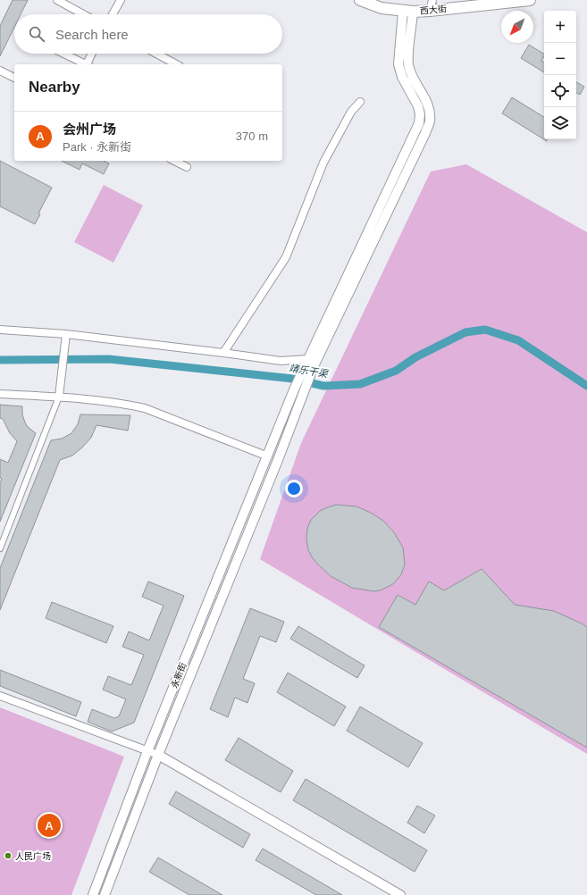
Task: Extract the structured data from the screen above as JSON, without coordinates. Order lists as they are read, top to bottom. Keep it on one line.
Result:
{"streets":{"main road":["西大街"],"street":["永新街"]},"water":["靖乐干渠"],"places":["人民广场"],"north":"bottom left","page":{"map_buttons":["+","−"],"search":"Search here","heading":"Nearby","list":[{"mark":"A","name":"会州广场","note":"Park · 永新街","value":"370 m"}],"pins":"A"}}
